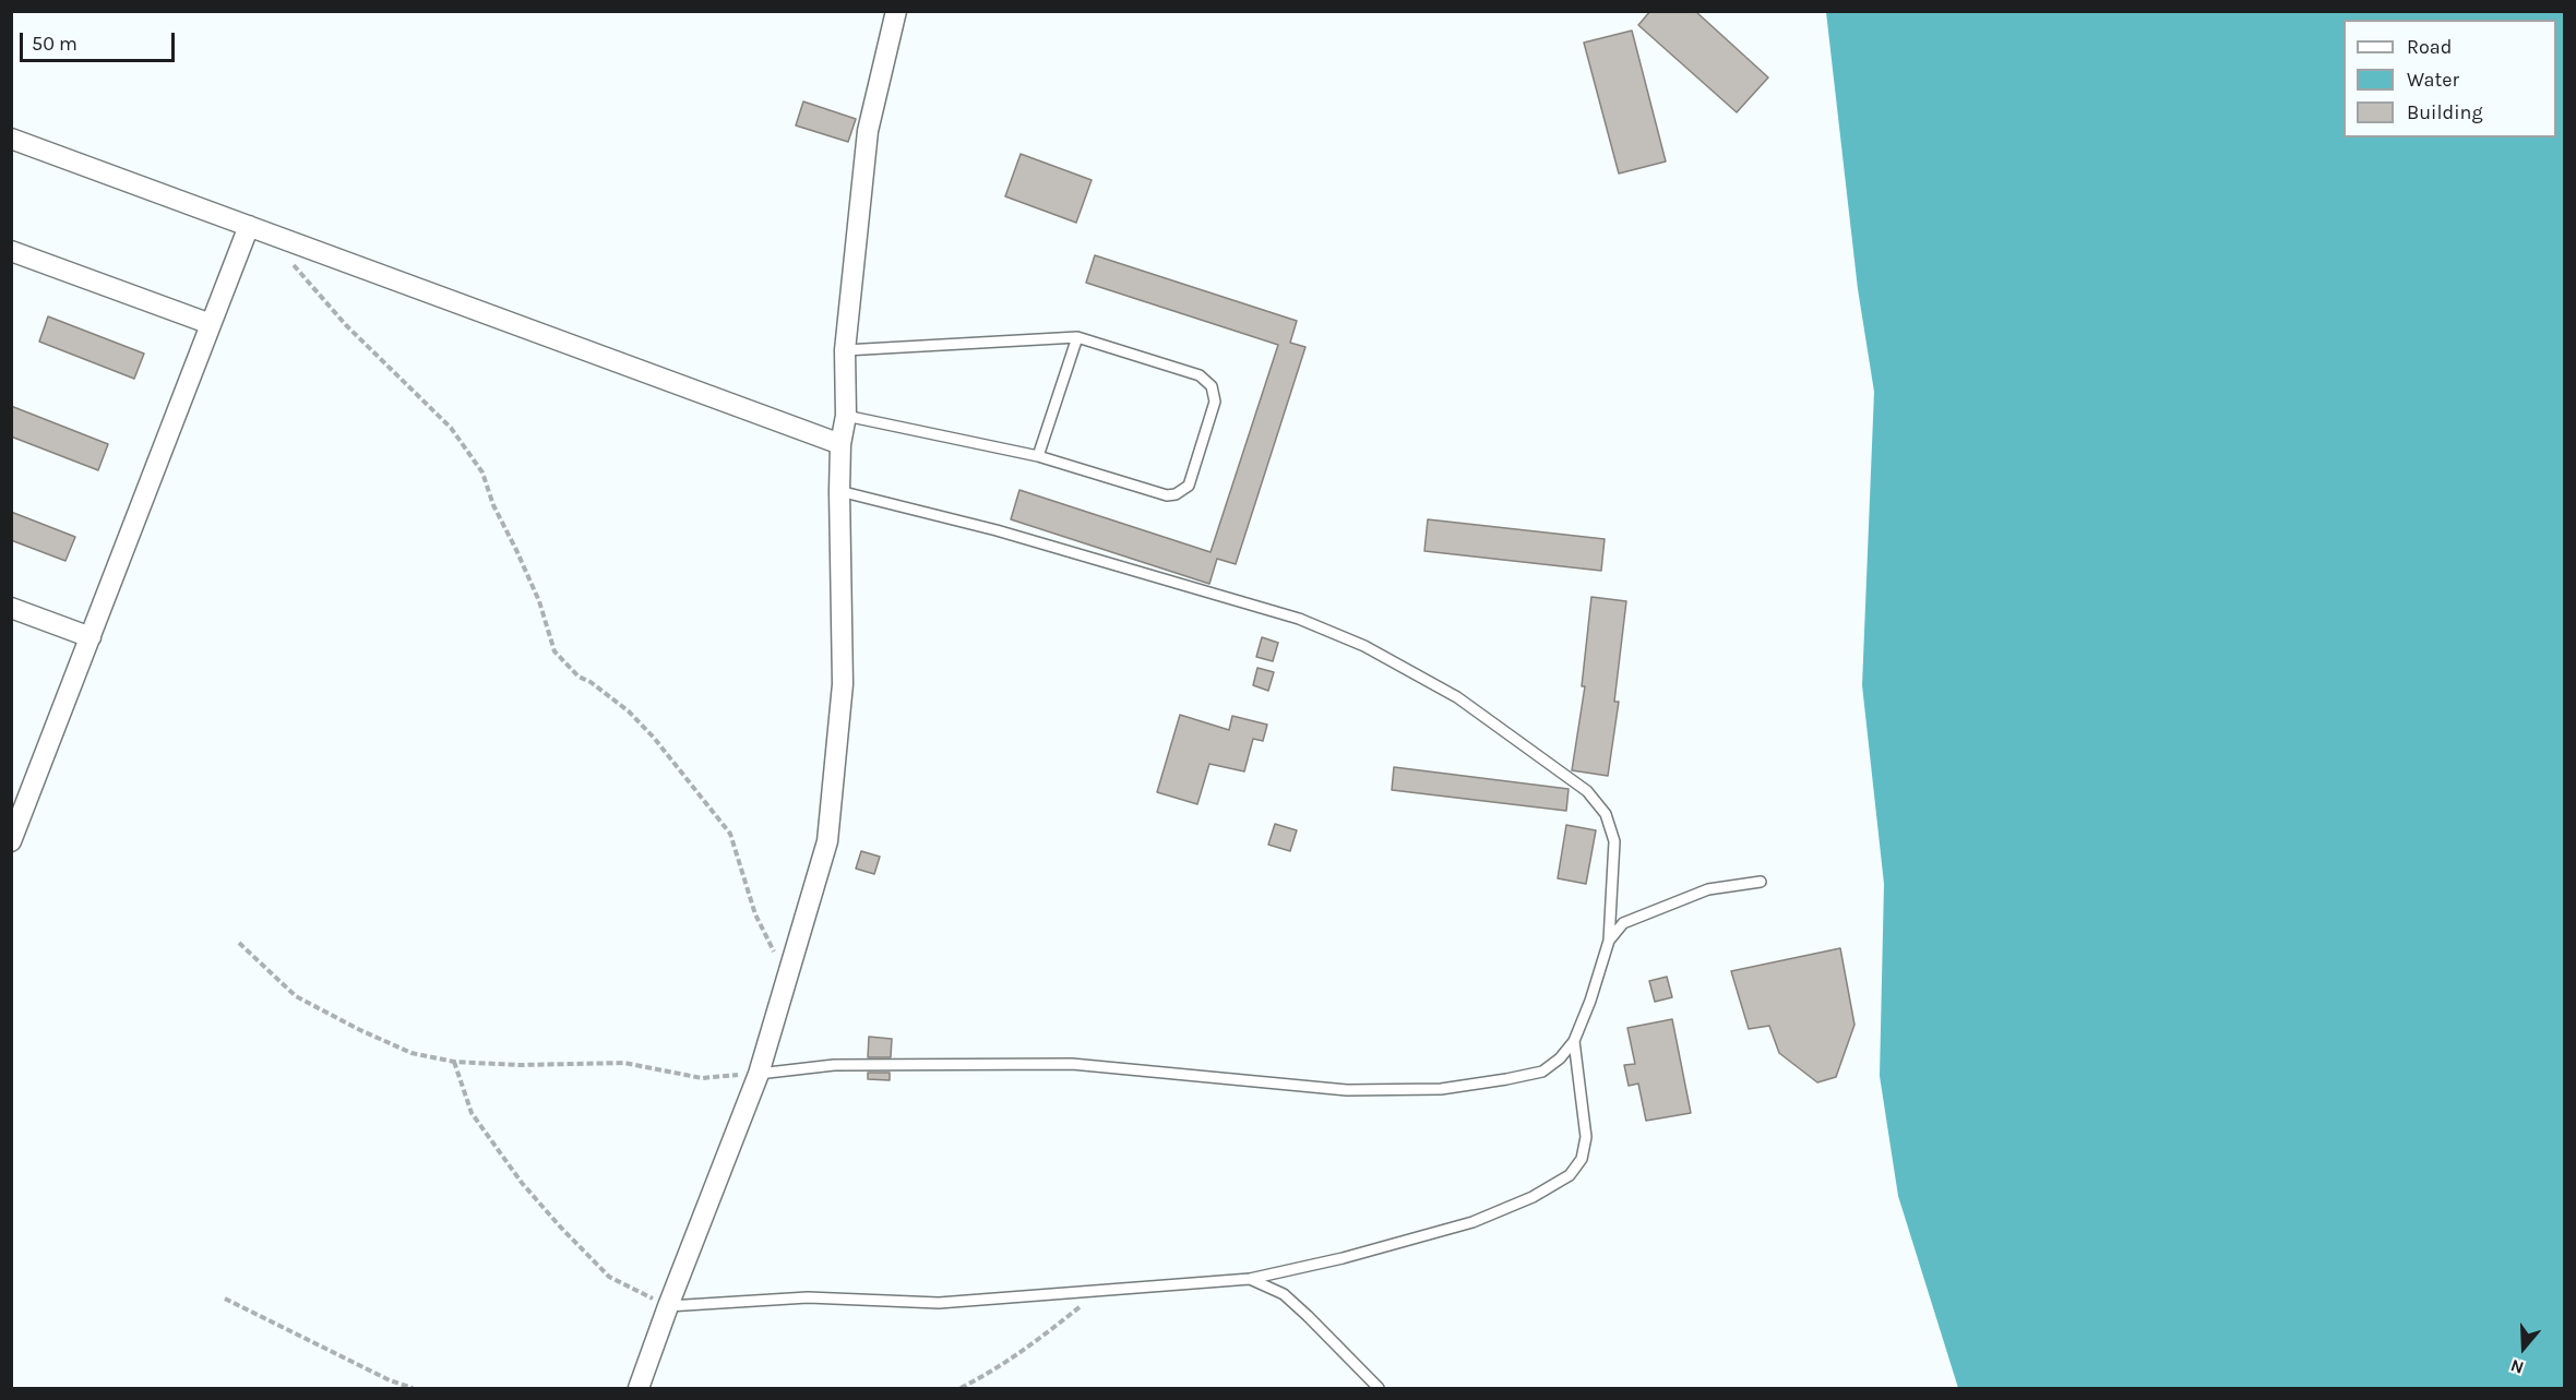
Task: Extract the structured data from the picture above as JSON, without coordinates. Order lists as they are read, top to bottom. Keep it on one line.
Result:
{"legend":["Road","Water","Building"],"scale_bar":"50 m","north":"bottom"}
